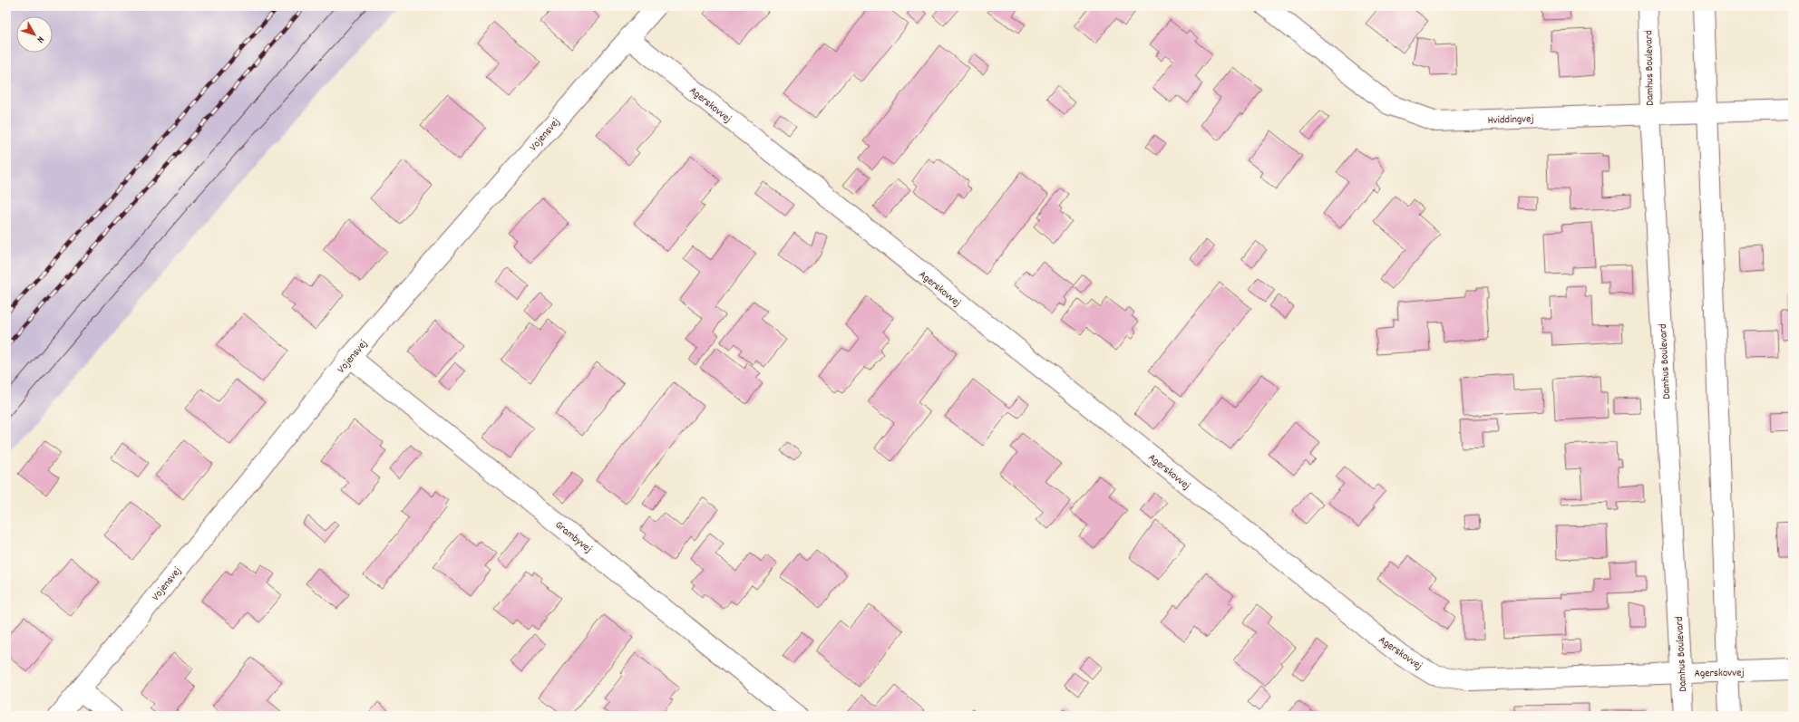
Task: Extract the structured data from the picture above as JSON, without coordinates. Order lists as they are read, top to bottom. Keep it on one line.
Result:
{"streets":{"street":["Damhus Boulevard","Agerskovvej","Hviddingvej","Vojensvej","Grambyvej"]},"crossings":[["Damhus Boulevard","Agerskovvej"],["Damhus Boulevard","Hviddingvej"],["Agerskovvej","Vojensvej"],["Vojensvej","Grambyvej"]],"north":"bottom right"}
